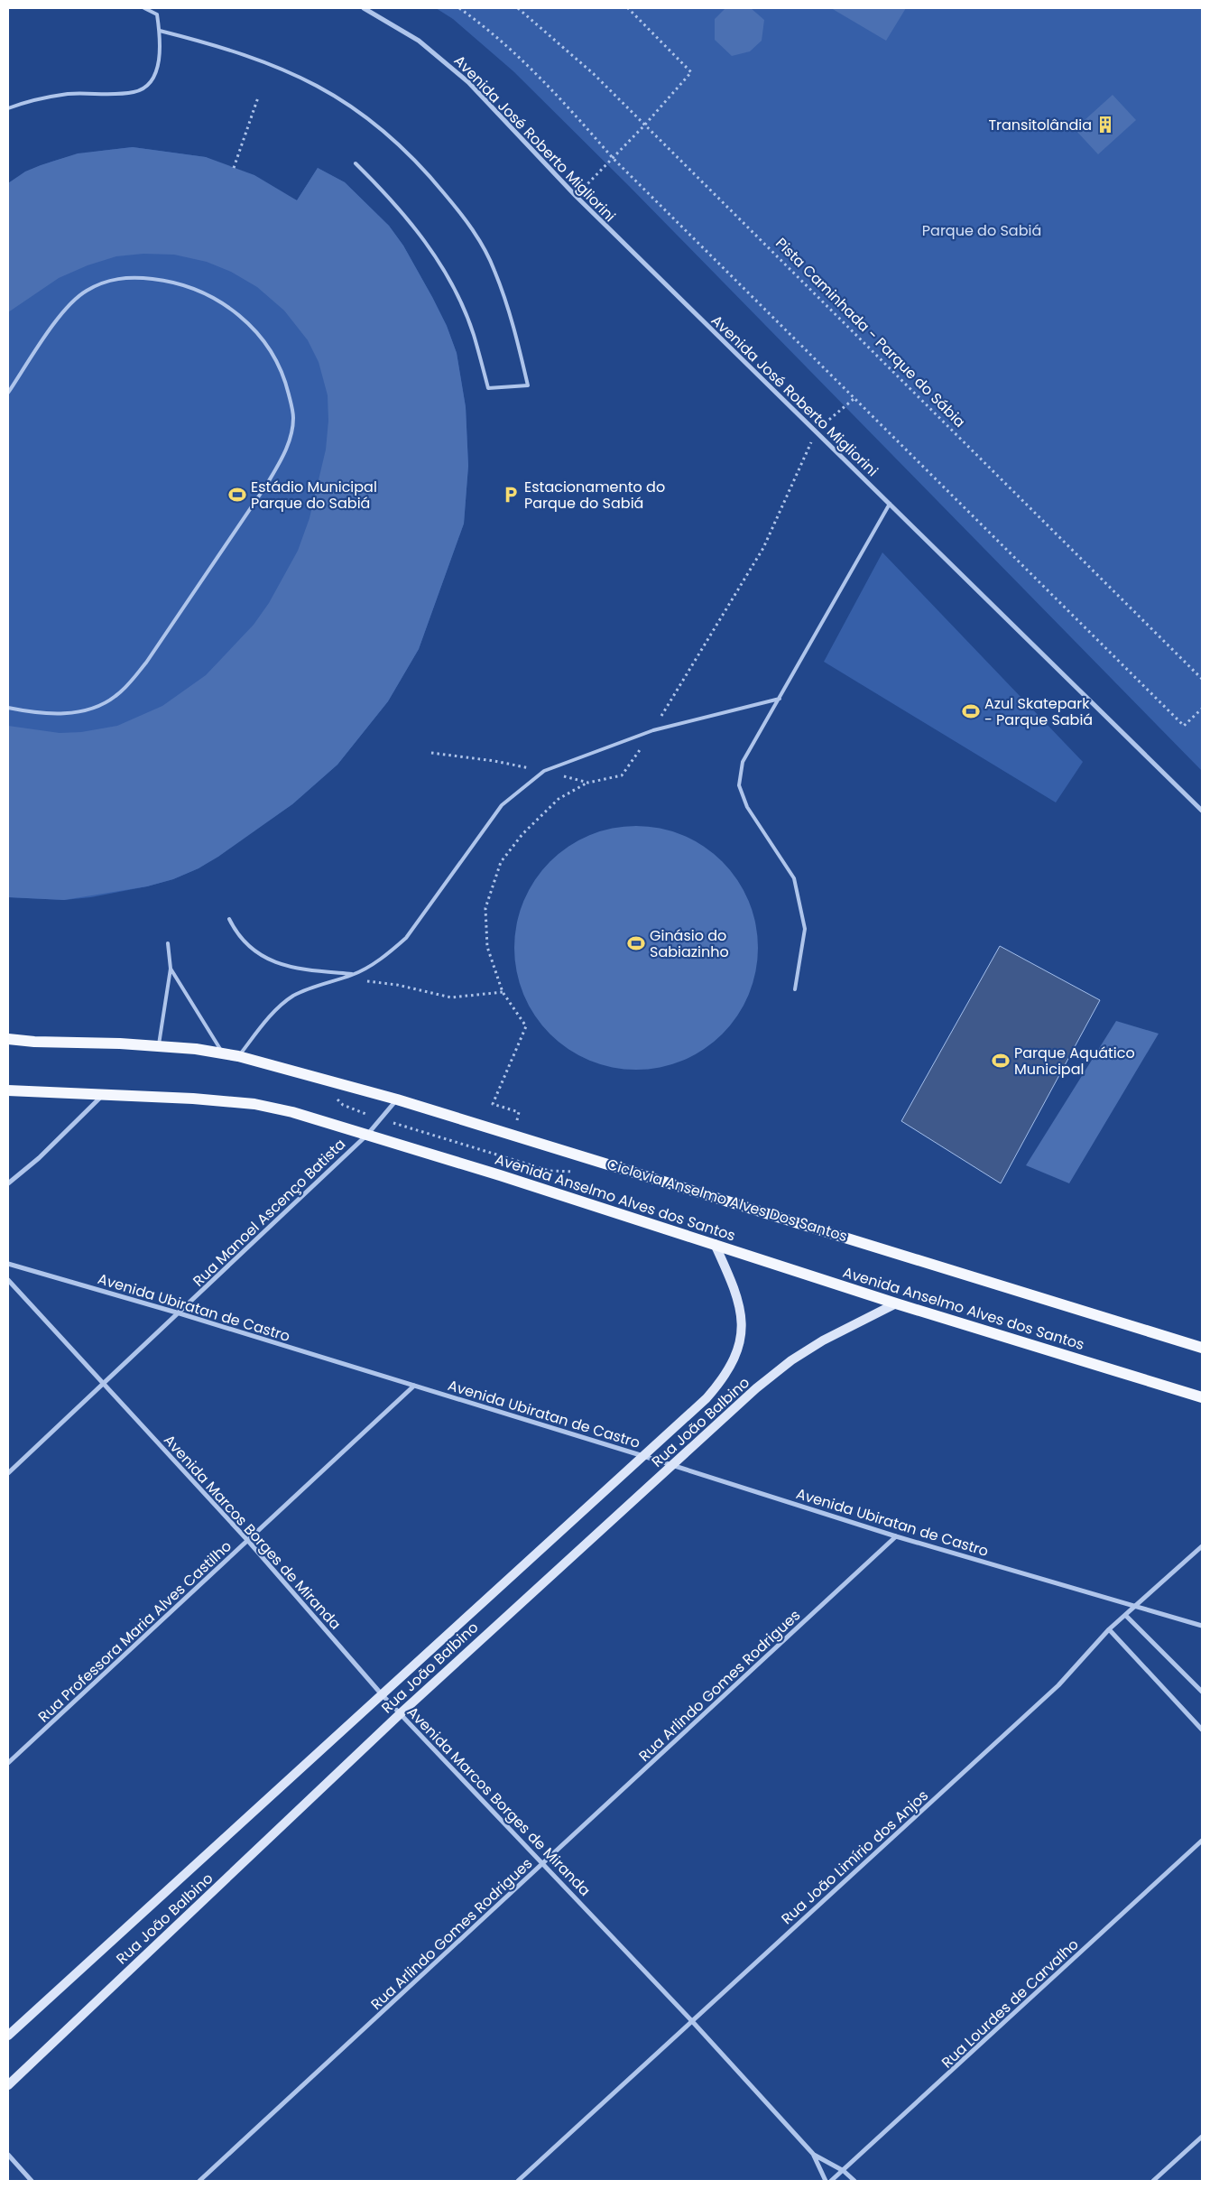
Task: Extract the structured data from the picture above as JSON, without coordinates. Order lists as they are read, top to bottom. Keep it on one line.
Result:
{"streets":{"main road":["Avenida Anselmo Alves dos Santos","Rua João Balbino"],"street":["Avenida José Roberto Migliorini","Rua Manoel Ascenço Batista","Avenida Ubiratan de Castro","Avenida Marcos Borges de Miranda","Rua Professora Maria Alves Castilho","Rua Arlindo Gomes Rodrigues","Rua João Limírio dos Anjos","Rua Lourdes de Carvalho"],"path":["Pista Caminhada - Parque do Sábia"]},"crossings":[["Avenida Anselmo Alves dos Santos","Rua Manoel Ascenço Batista"],["Avenida Anselmo Alves dos Santos","Rua João Balbino"],["Rua Manoel Ascenço Batista","Avenida Ubiratan de Castro"],["Rua Manoel Ascenço Batista","Avenida Marcos Borges de Miranda"],["Avenida Ubiratan de Castro","Rua João Balbino"],["Avenida Ubiratan de Castro","Rua Professora Maria Alves Castilho"],["Avenida Ubiratan de Castro","Rua Arlindo Gomes Rodrigues"],["Avenida Ubiratan de Castro","Rua João Limírio dos Anjos"],["Rua João Balbino","Avenida Marcos Borges de Miranda"],["Avenida Marcos Borges de Miranda","Rua Professora Maria Alves Castilho"],["Avenida Marcos Borges de Miranda","Rua Arlindo Gomes Rodrigues"],["Avenida Marcos Borges de Miranda","Rua João Limírio dos Anjos"],["Avenida Marcos Borges de Miranda","Rua Lourdes de Carvalho"]],"parks":["Parque do Sabiá"],"places":{"building":["Transitolândia"],"sports":["Estádio Municipal Parque do Sabiá","Azul Skatepark - Parque Sabiá","Ginásio do Sabiazinho","Parque Aquático Municipal"],"parking":["Estacionamento do Parque do Sabiá"]}}
